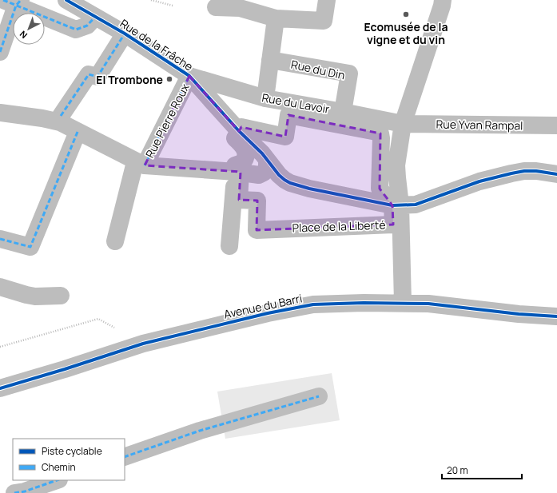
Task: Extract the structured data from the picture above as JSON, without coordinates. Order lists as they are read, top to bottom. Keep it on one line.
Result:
{"streets":{"street":["Rue de la Frâche","Rue du Din","Rue du Lavoir","Rue Pierre Roux","Rue Yvan Rampal","Place de la Liberté","Avenue du Barri"]},"crossings":[["Rue de la Frâche","Rue du Lavoir"],["Rue de la Frâche","Rue Pierre Roux"],["Rue de la Frâche","Place de la Liberté"],["Rue du Din","Rue du Lavoir"],["Rue du Lavoir","Rue Pierre Roux"],["Rue du Lavoir","Rue Yvan Rampal"]],"places":["Ecomusée de la vigne et du vin","El Trombone"],"legend":["Piste cyclable","Chemin"],"scale_bar":"20 m","north":"bottom left"}
